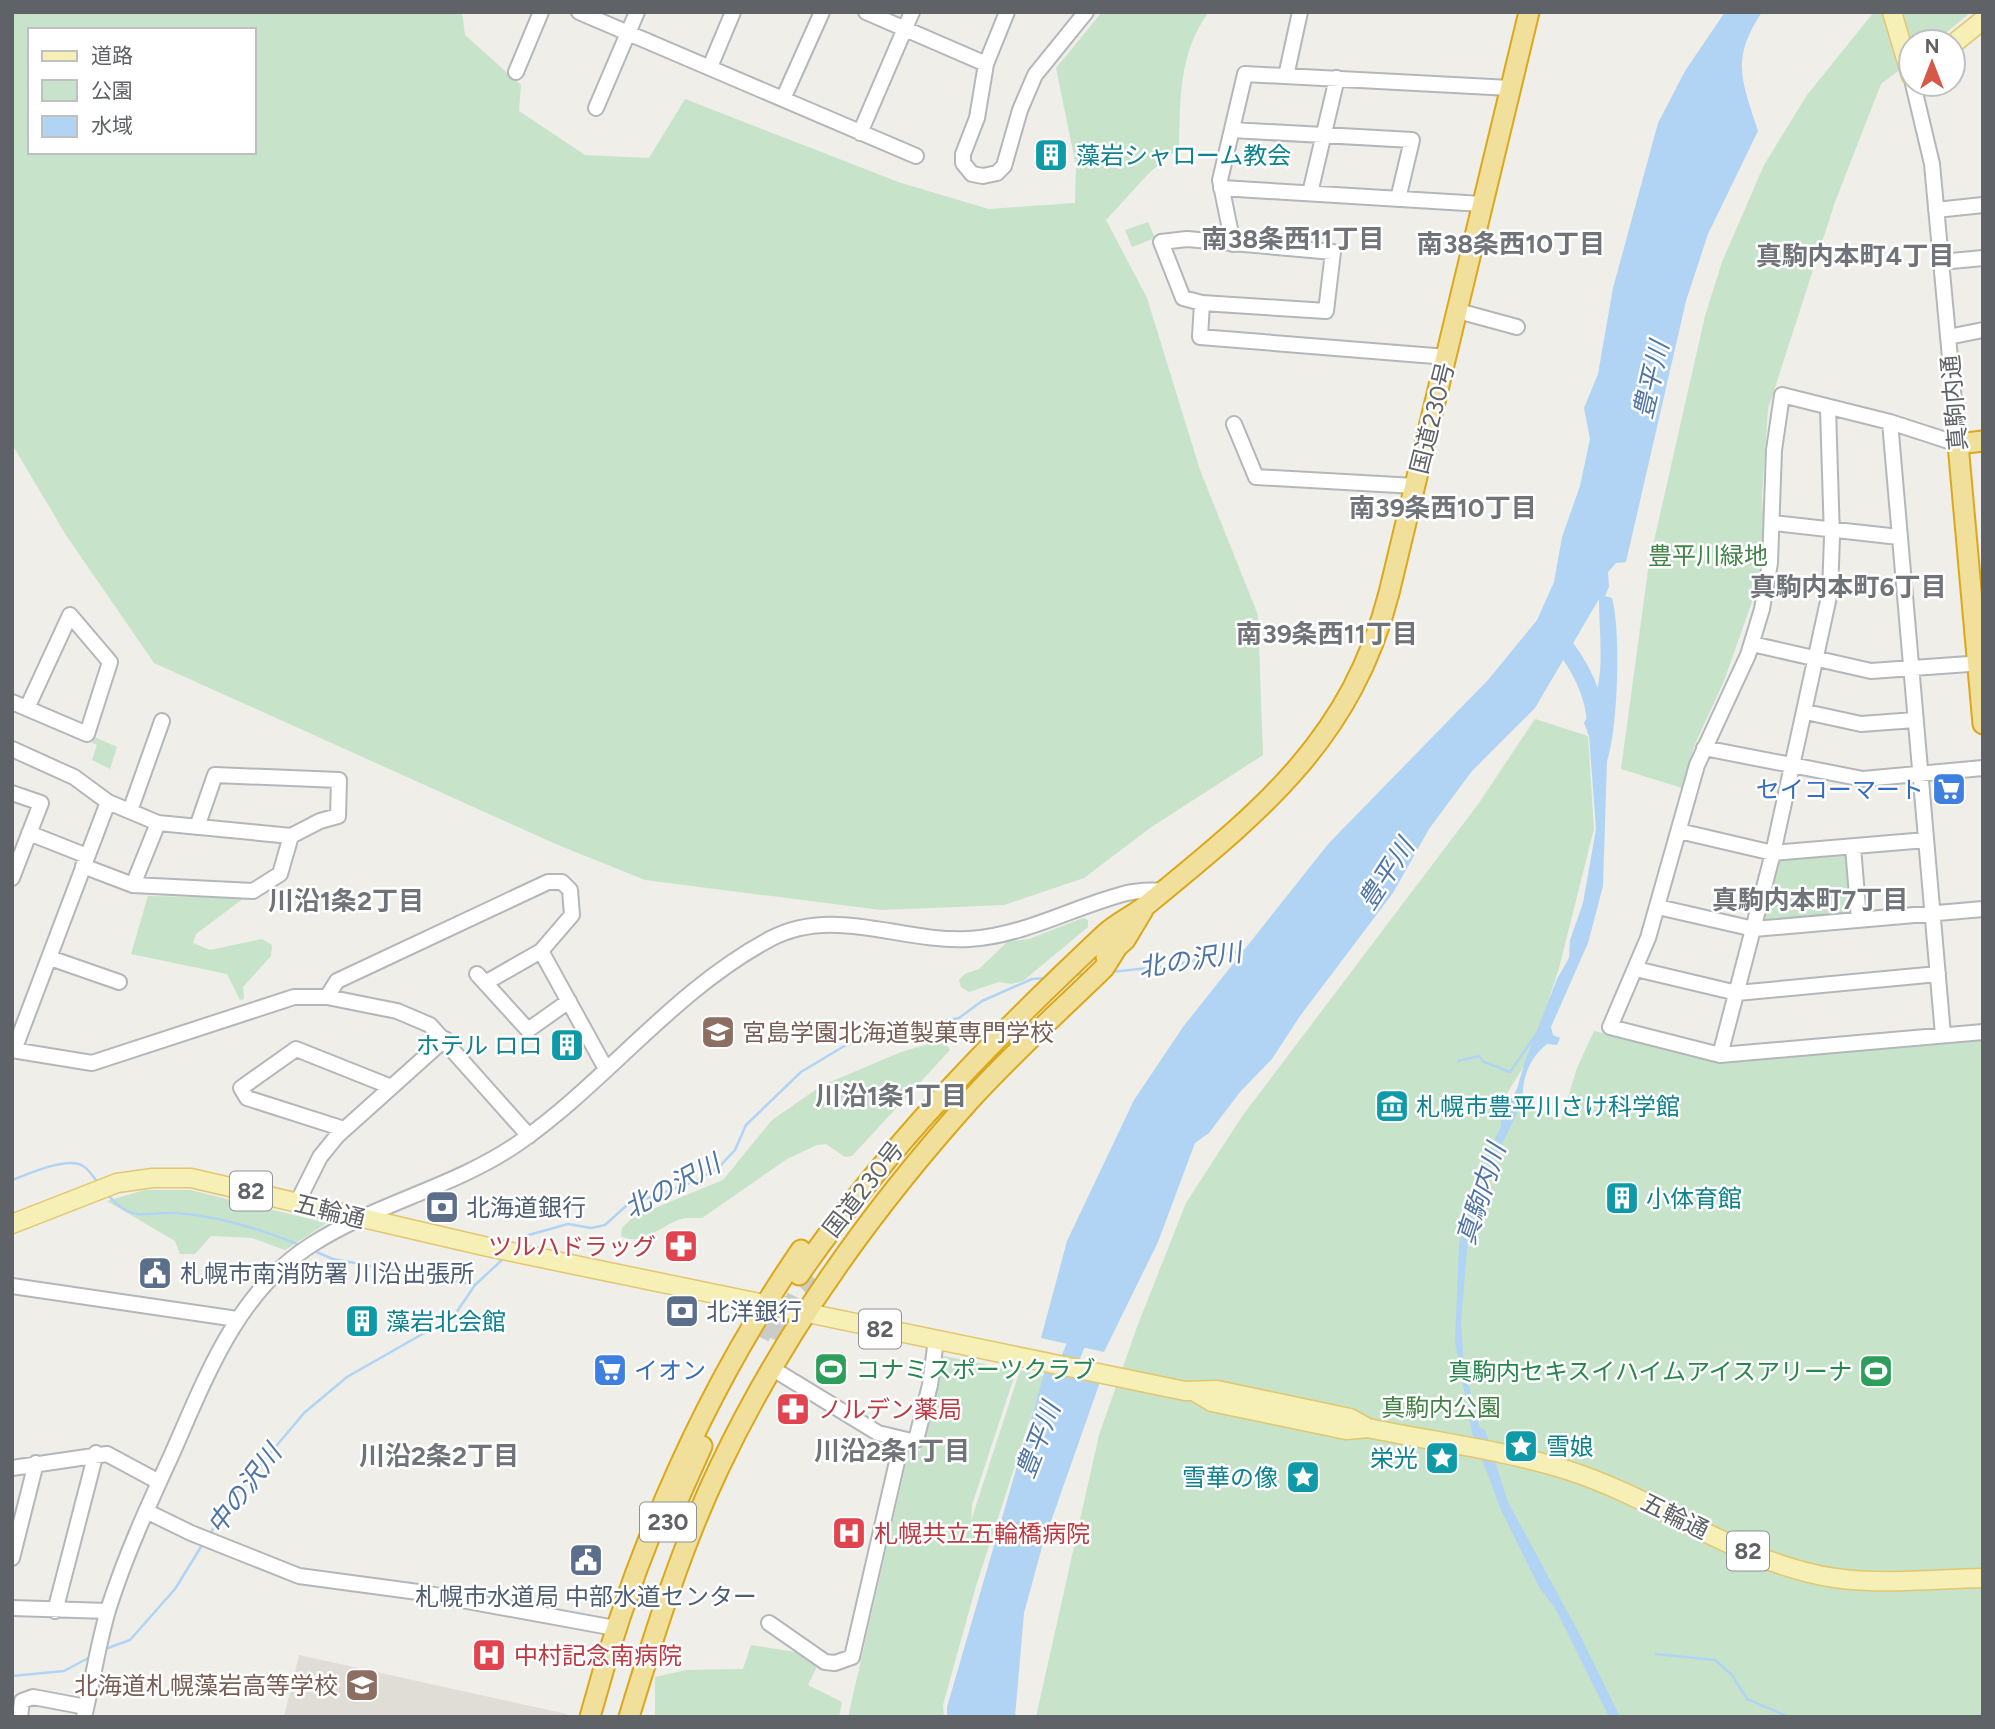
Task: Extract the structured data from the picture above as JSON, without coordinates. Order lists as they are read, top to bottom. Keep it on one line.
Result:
{"streets":{"highway":["真駒内通","国道230号","230"],"main road":["82","五輪通"]},"crossings":[["82","五輪通"]],"districts":["南38条西11丁目","南38条西10丁目","真駒内本町4丁目","南39条西10丁目","真駒内本町6丁目","南39条西11丁目","真駒内本町7丁目","川沿1条2丁目","川沿1条1丁目","川沿2条1丁目","川沿2条2丁目"],"water":["豊平川","北の沢川","真駒内川","中の沢川"],"parks":["豊平川緑地","真駒内公園"],"places":{"building":["藻岩シャローム教会","ホテル ロロ","小体育館","藻岩北会館"],"supermarket":["セイコーマート","イオン"],"school or university":["宮島学園北海道製菓専門学校","北海道札幌藻岩高等学校"],"museum":["札幌市豊平川さけ科学館"],"bank":["北海道銀行","北洋銀行"],"pharmacy":["ツルハドラッグ","ノルデン薬局"],"public building":["札幌市南消防署 川沿出張所","札幌市水道局 中部水道センター"],"sports":["コナミスポーツクラブ","真駒内セキスイハイムアイスアリーナ"],"place":["雪娘","栄光","雪華の像"],"hospital":["札幌共立五輪橋病院","中村記念南病院"]},"legend":["道路","公園","水域"],"north":"top"}
